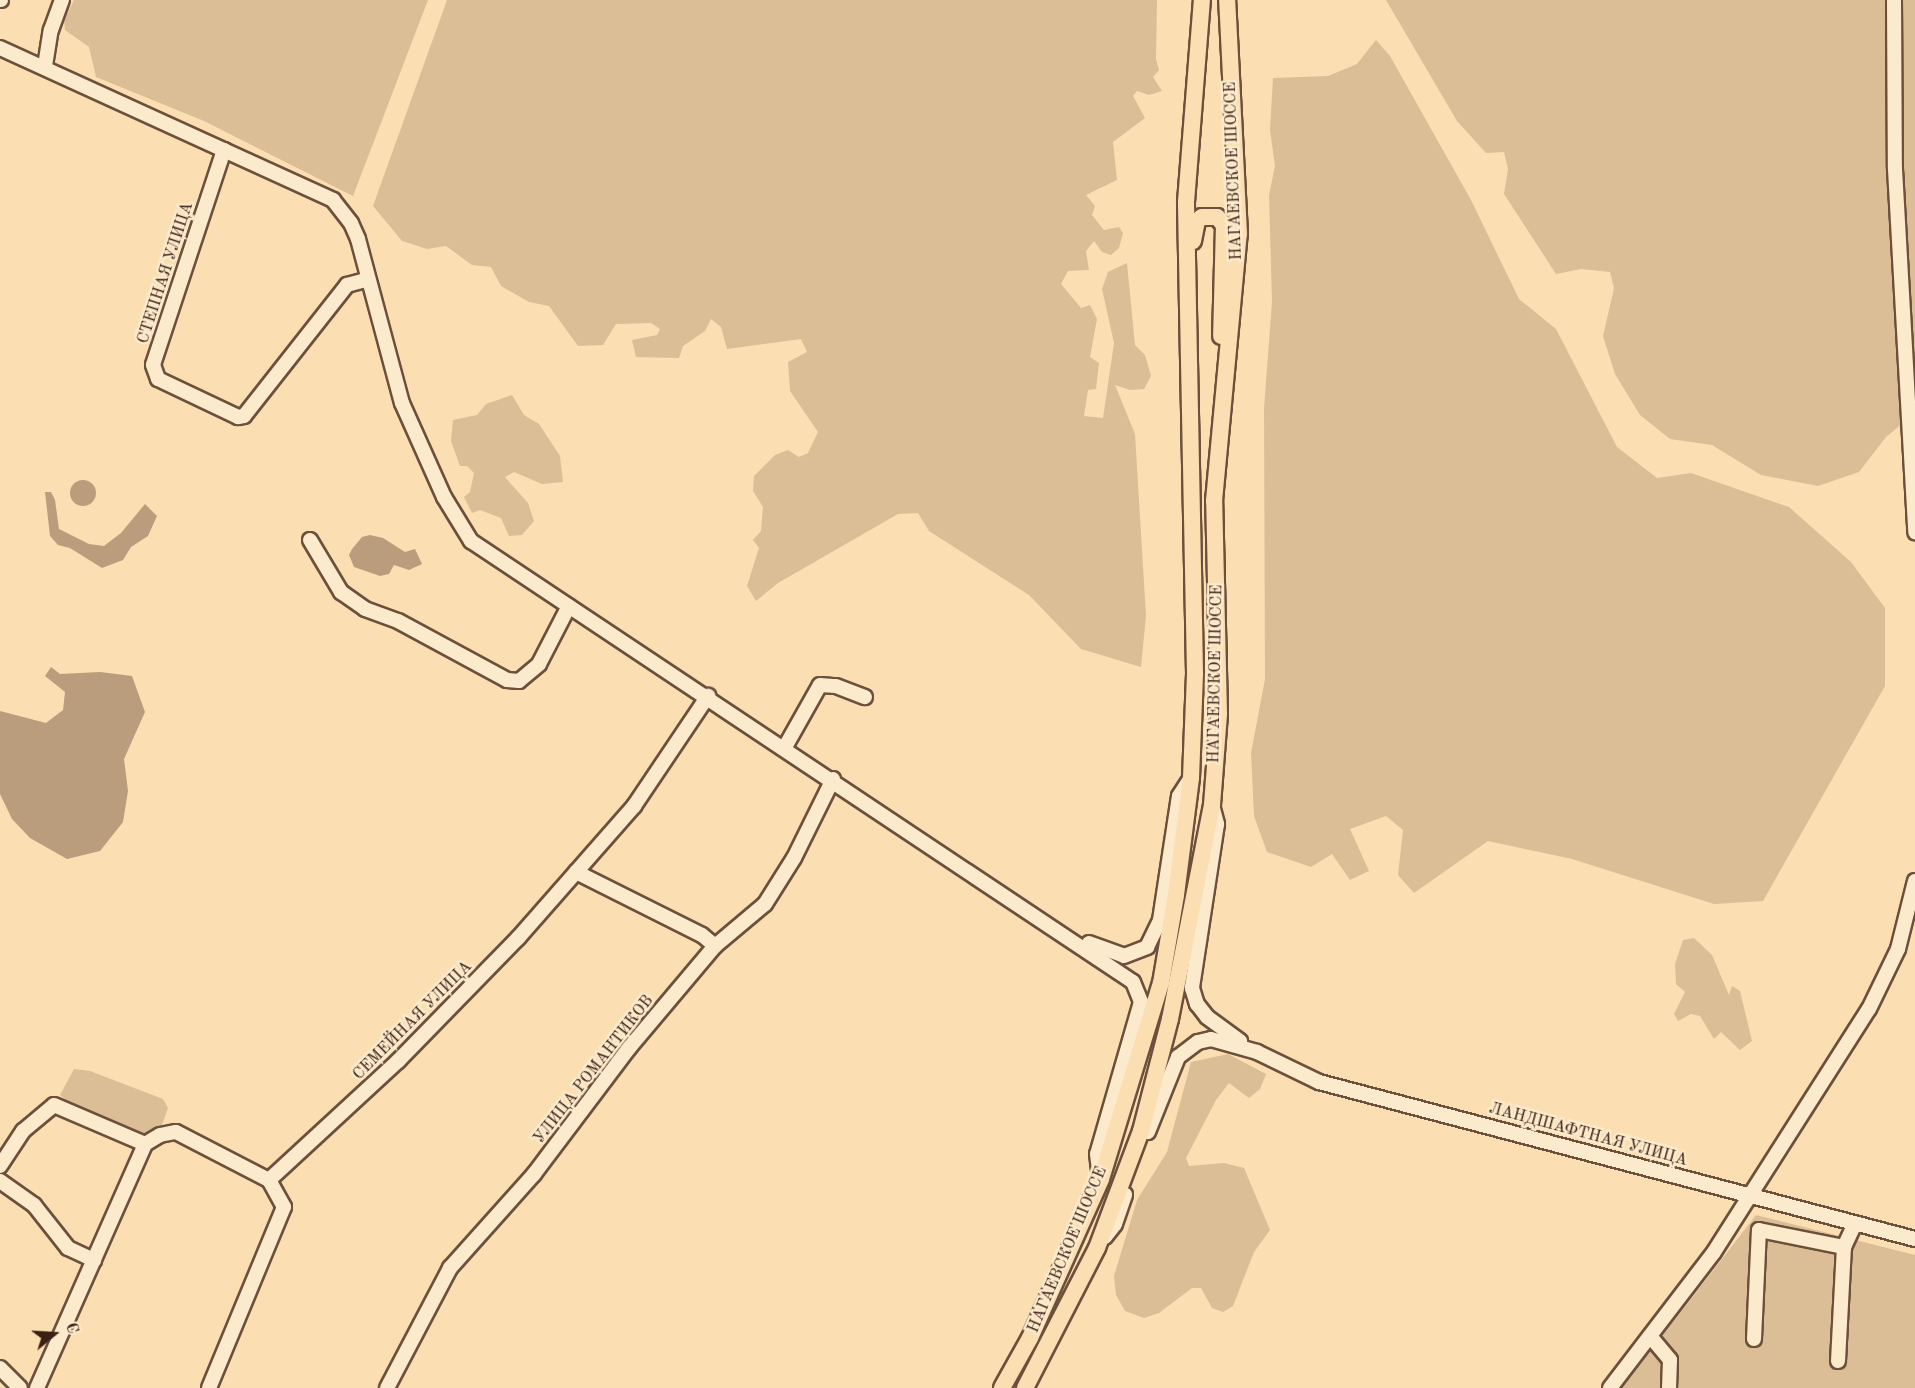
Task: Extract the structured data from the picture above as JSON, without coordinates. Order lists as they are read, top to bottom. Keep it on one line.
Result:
{"streets":{"main road":["НАГАЕВСКОЕ ШОССЕ"],"street":["СТЕПНАЯ УЛИЦА","СЕМЕЙНАЯ УЛИЦА","УЛИЦА РОМАНТИКОВ","ЛАНДШАФТНАЯ УЛИЦА"]},"north":"right"}
